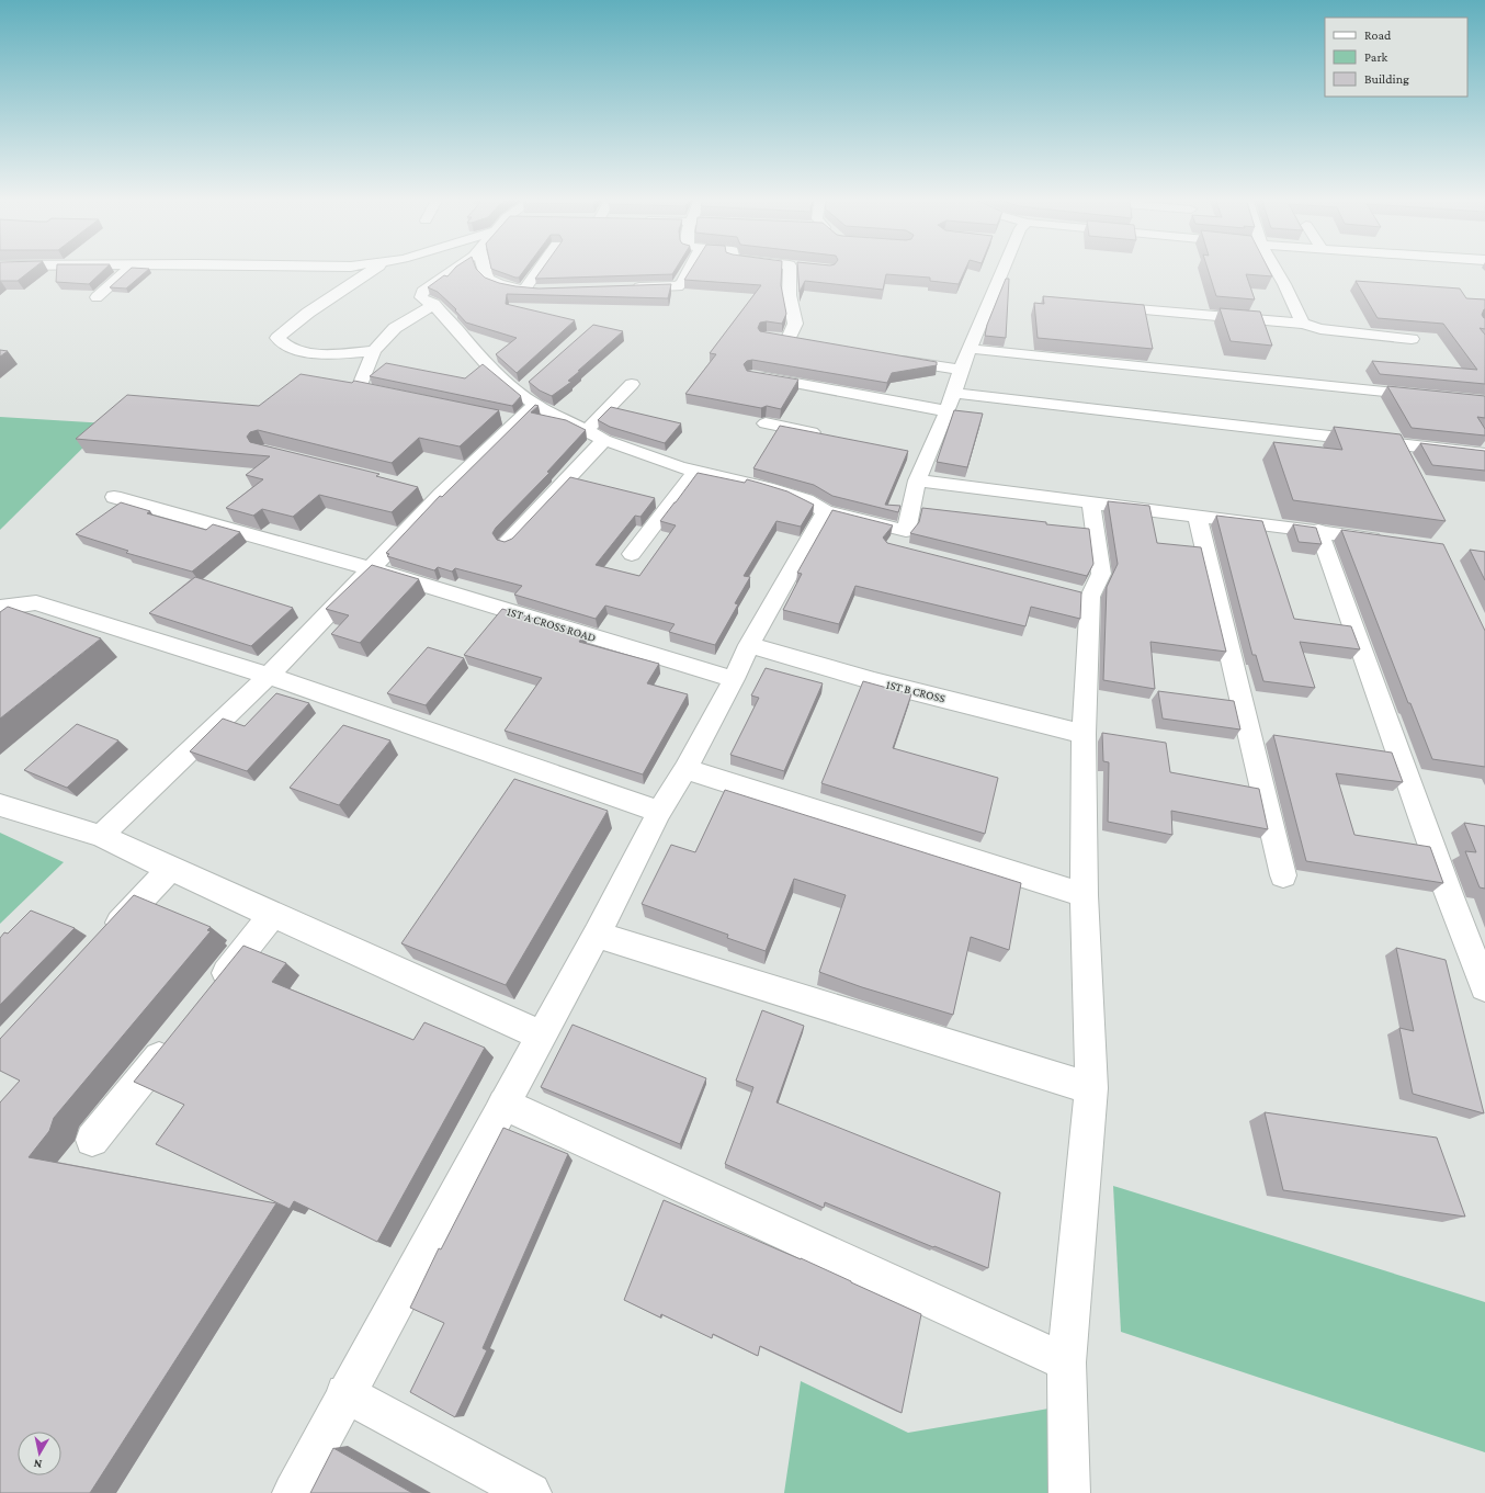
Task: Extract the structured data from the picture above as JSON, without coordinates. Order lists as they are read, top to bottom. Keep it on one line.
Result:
{"streets":{"street":["1ST A CROSS ROAD","1ST B CROSS"]},"legend":["Road","Park","Building"],"north":"bottom"}
